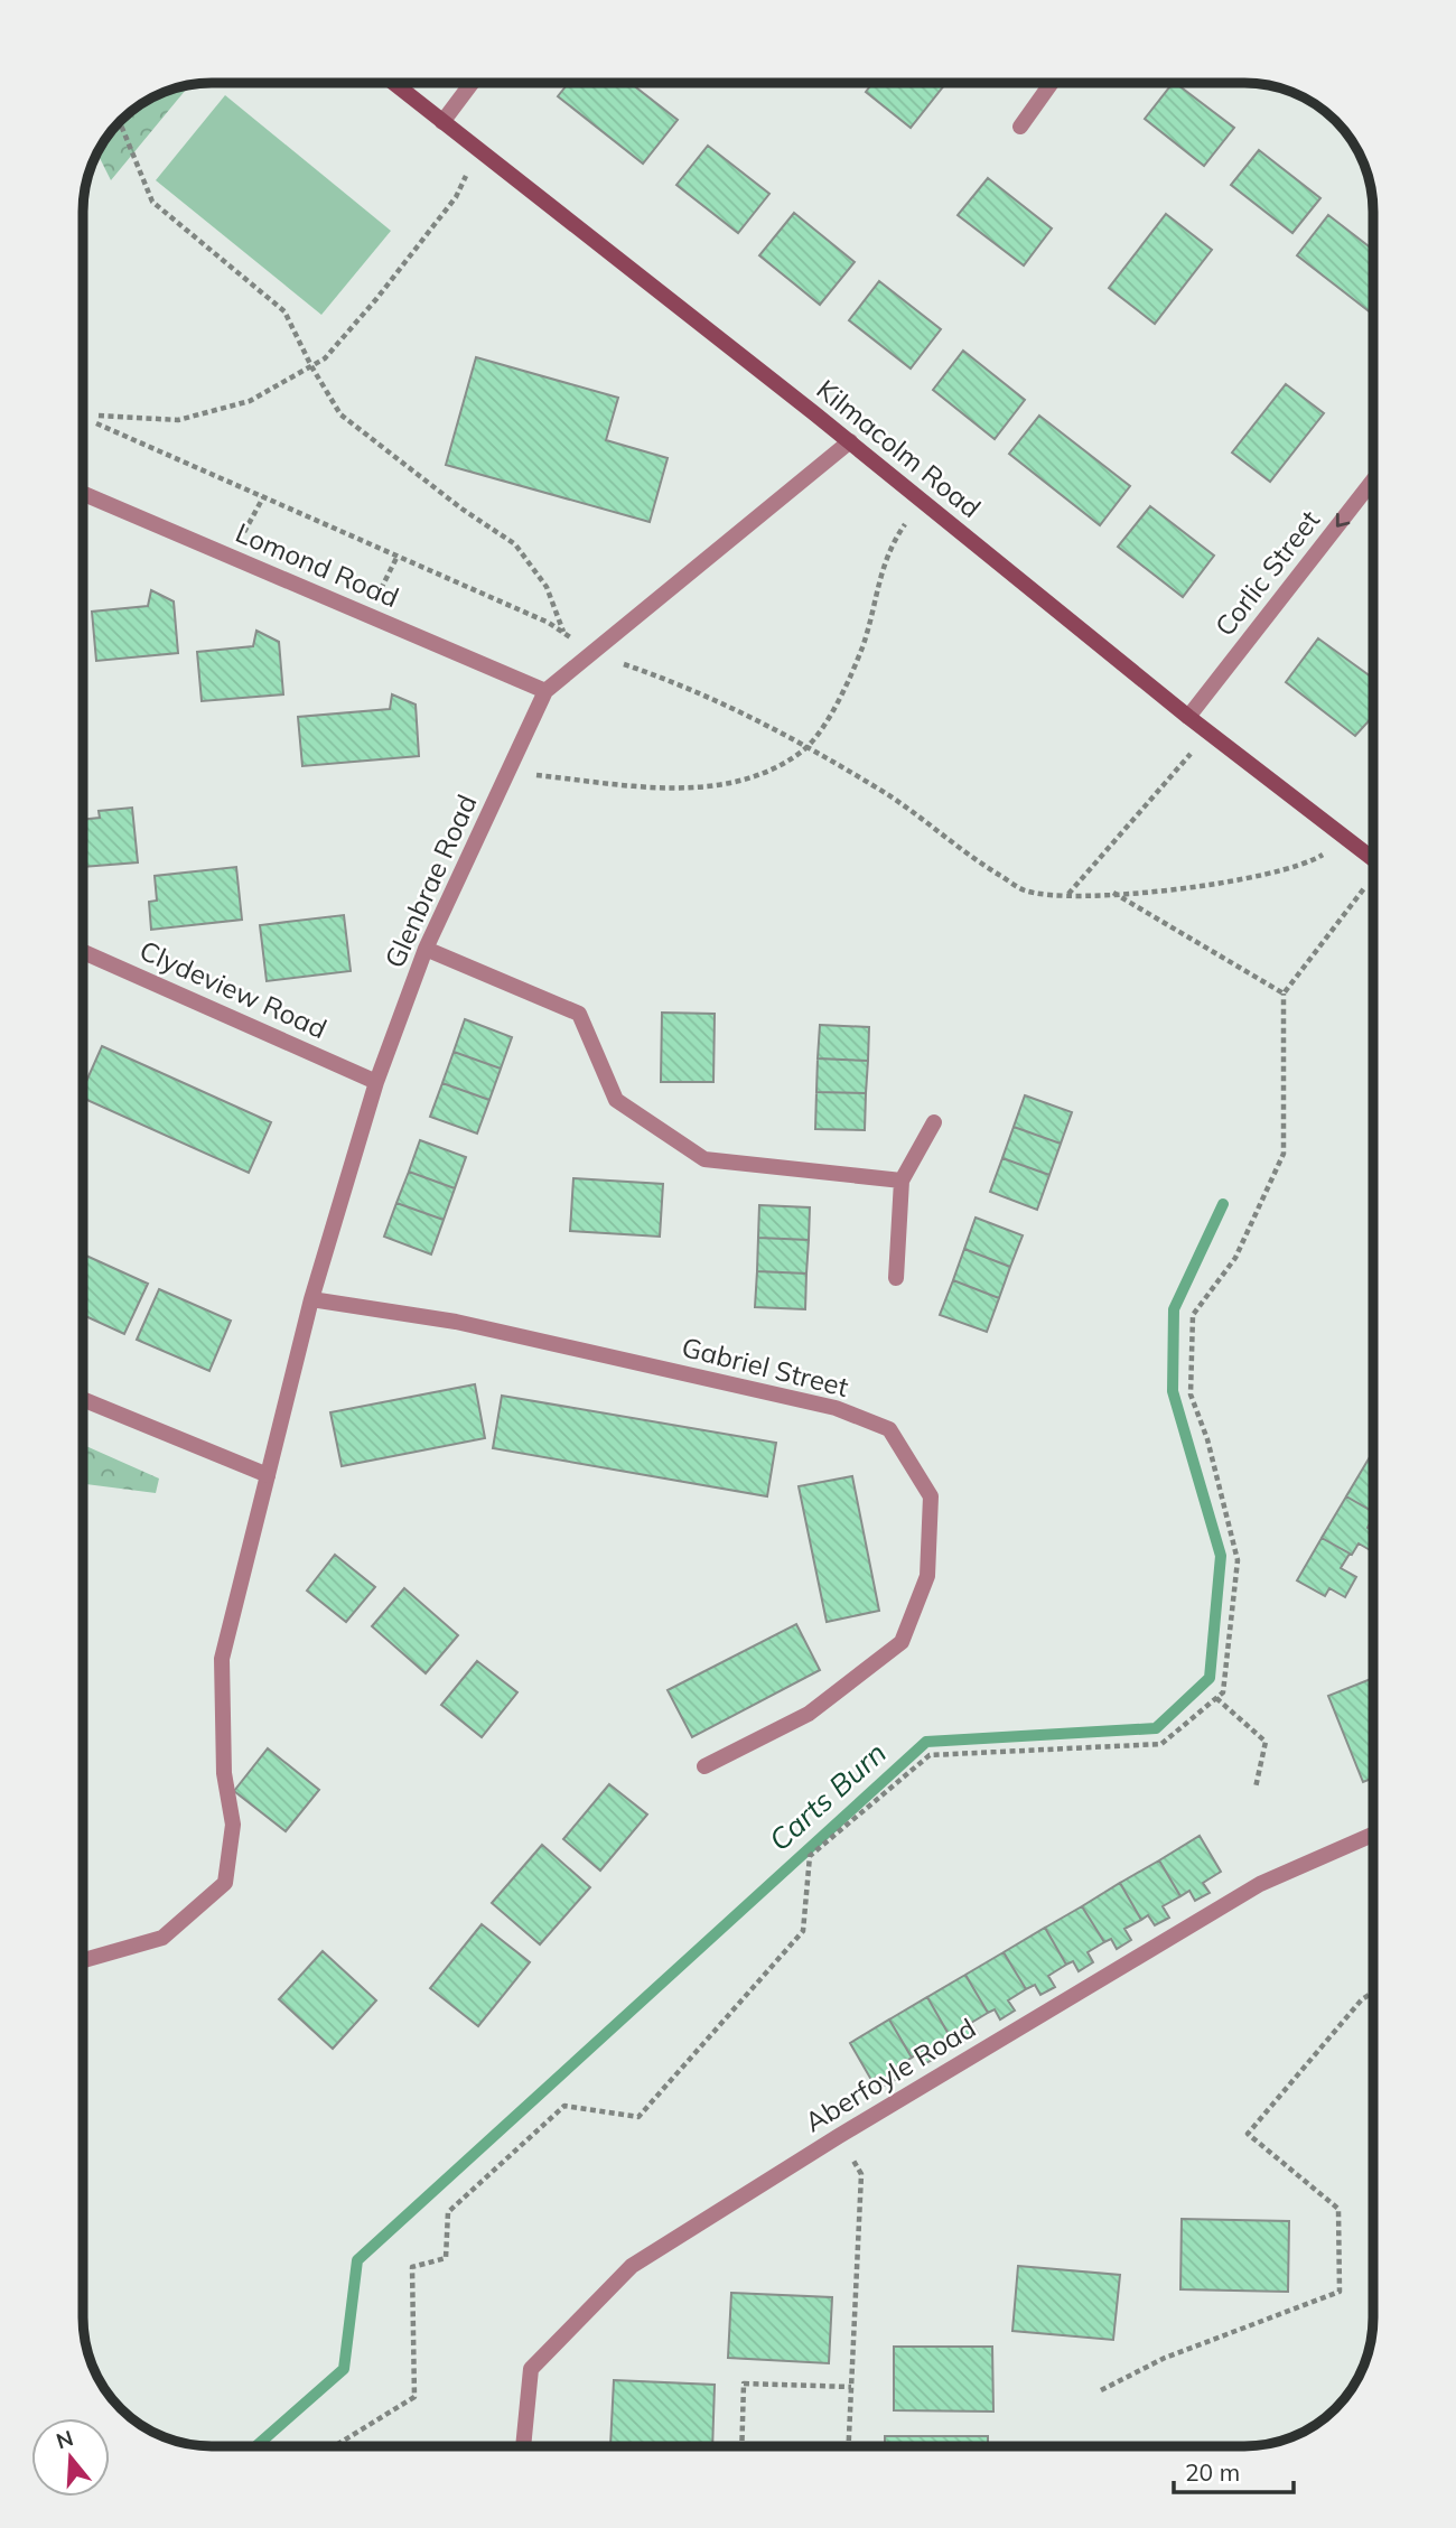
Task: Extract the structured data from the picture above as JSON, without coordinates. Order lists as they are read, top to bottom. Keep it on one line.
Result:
{"streets":{"main road":["Kilmacolm Road"],"street":["Lomond Road","Corlic Street","Glenbrae Road","Clydeview Road","Gabriel Street","Aberfoyle Road"]},"crossings":[["Kilmacolm Road","Corlic Street"],["Kilmacolm Road","Glenbrae Road"],["Lomond Road","Glenbrae Road"],["Glenbrae Road","Clydeview Road"],["Glenbrae Road","Gabriel Street"]],"one_way":["Corlic Street"],"water":["Carts Burn"],"scale_bar":"20 m","north":"top"}
